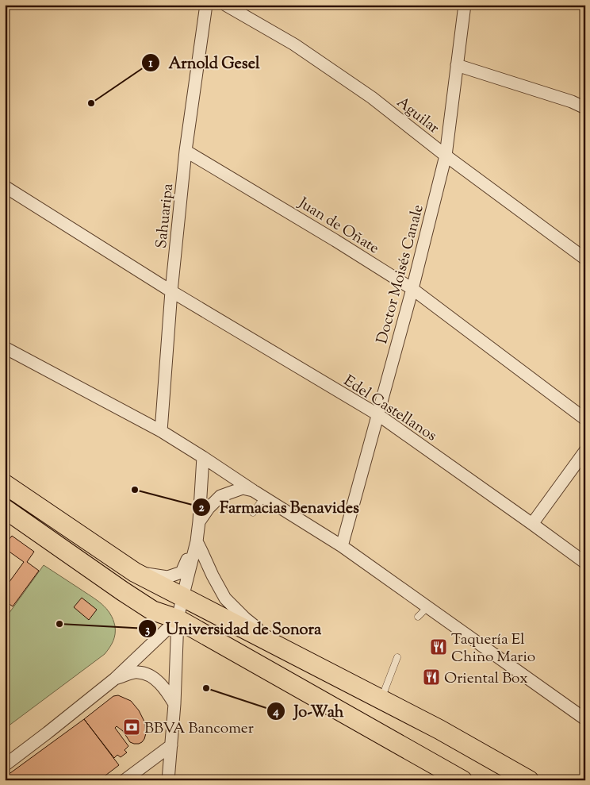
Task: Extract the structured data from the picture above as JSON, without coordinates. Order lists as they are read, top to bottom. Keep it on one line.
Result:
{"streets":{"street":["Aguilar","Sahuaripa","Juan de Oñate","Doctor Moisés Canale","Edel Castellanos"]},"crossings":[["Aguilar","Doctor Moisés Canale"],["Sahuaripa","Juan de Oñate"],["Sahuaripa","Edel Castellanos"],["Juan de Oñate","Doctor Moisés Canale"],["Doctor Moisés Canale","Edel Castellanos"]],"places":{"other":["Arnold Gesel","Farmacias Benavides","Universidad de Sonora","Jo-Wah"],"restaurant":["Taquería El Chino Mario","Oriental Box"],"bank":["BBVA Bancomer"]}}
